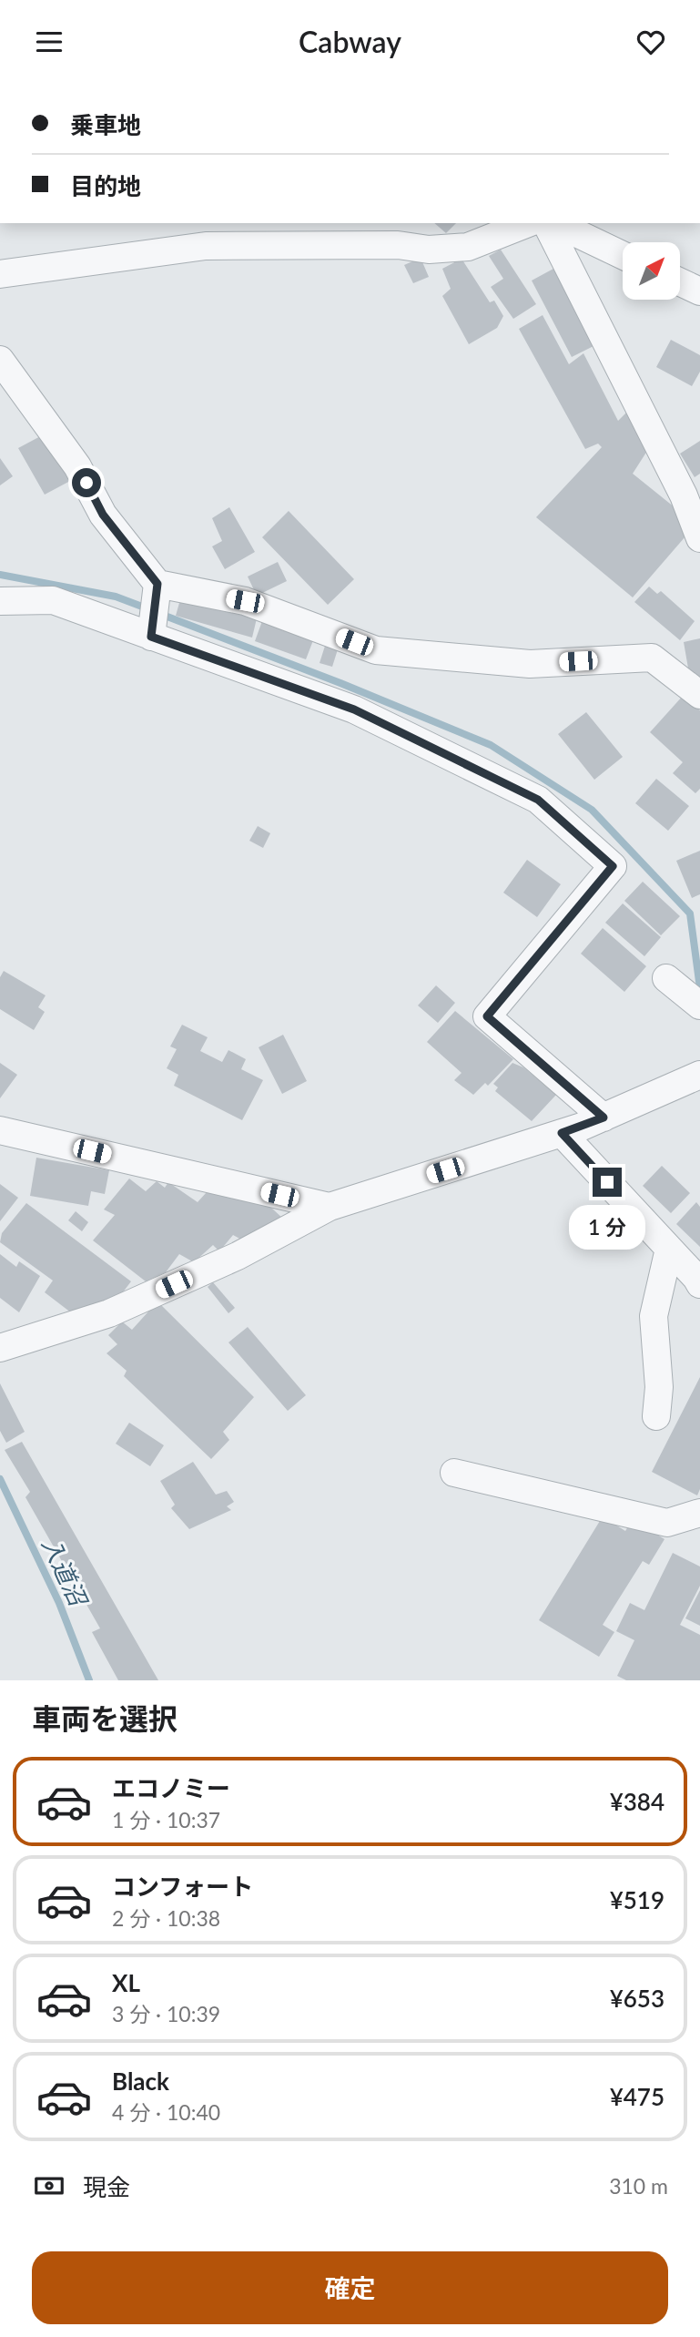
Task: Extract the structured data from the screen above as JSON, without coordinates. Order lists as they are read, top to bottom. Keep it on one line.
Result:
{"water":["入道沼"],"north":"top right","page":{"header":"Cabway","banner":["乗車地","目的地"],"bubble":"1 分","heading":"車両を選択","list":[{"name":"エコノミー","note":"1 分 · 10:37","value":"¥384"},{"name":"コンフォート","note":"2 分 · 10:38","value":"¥519"},{"name":"XL","note":"3 分 · 10:39","value":"¥653"},{"name":"Black","note":"4 分 · 10:40","value":"¥475"}],"pay":["現金","310 m"],"buttons":"確定"}}
